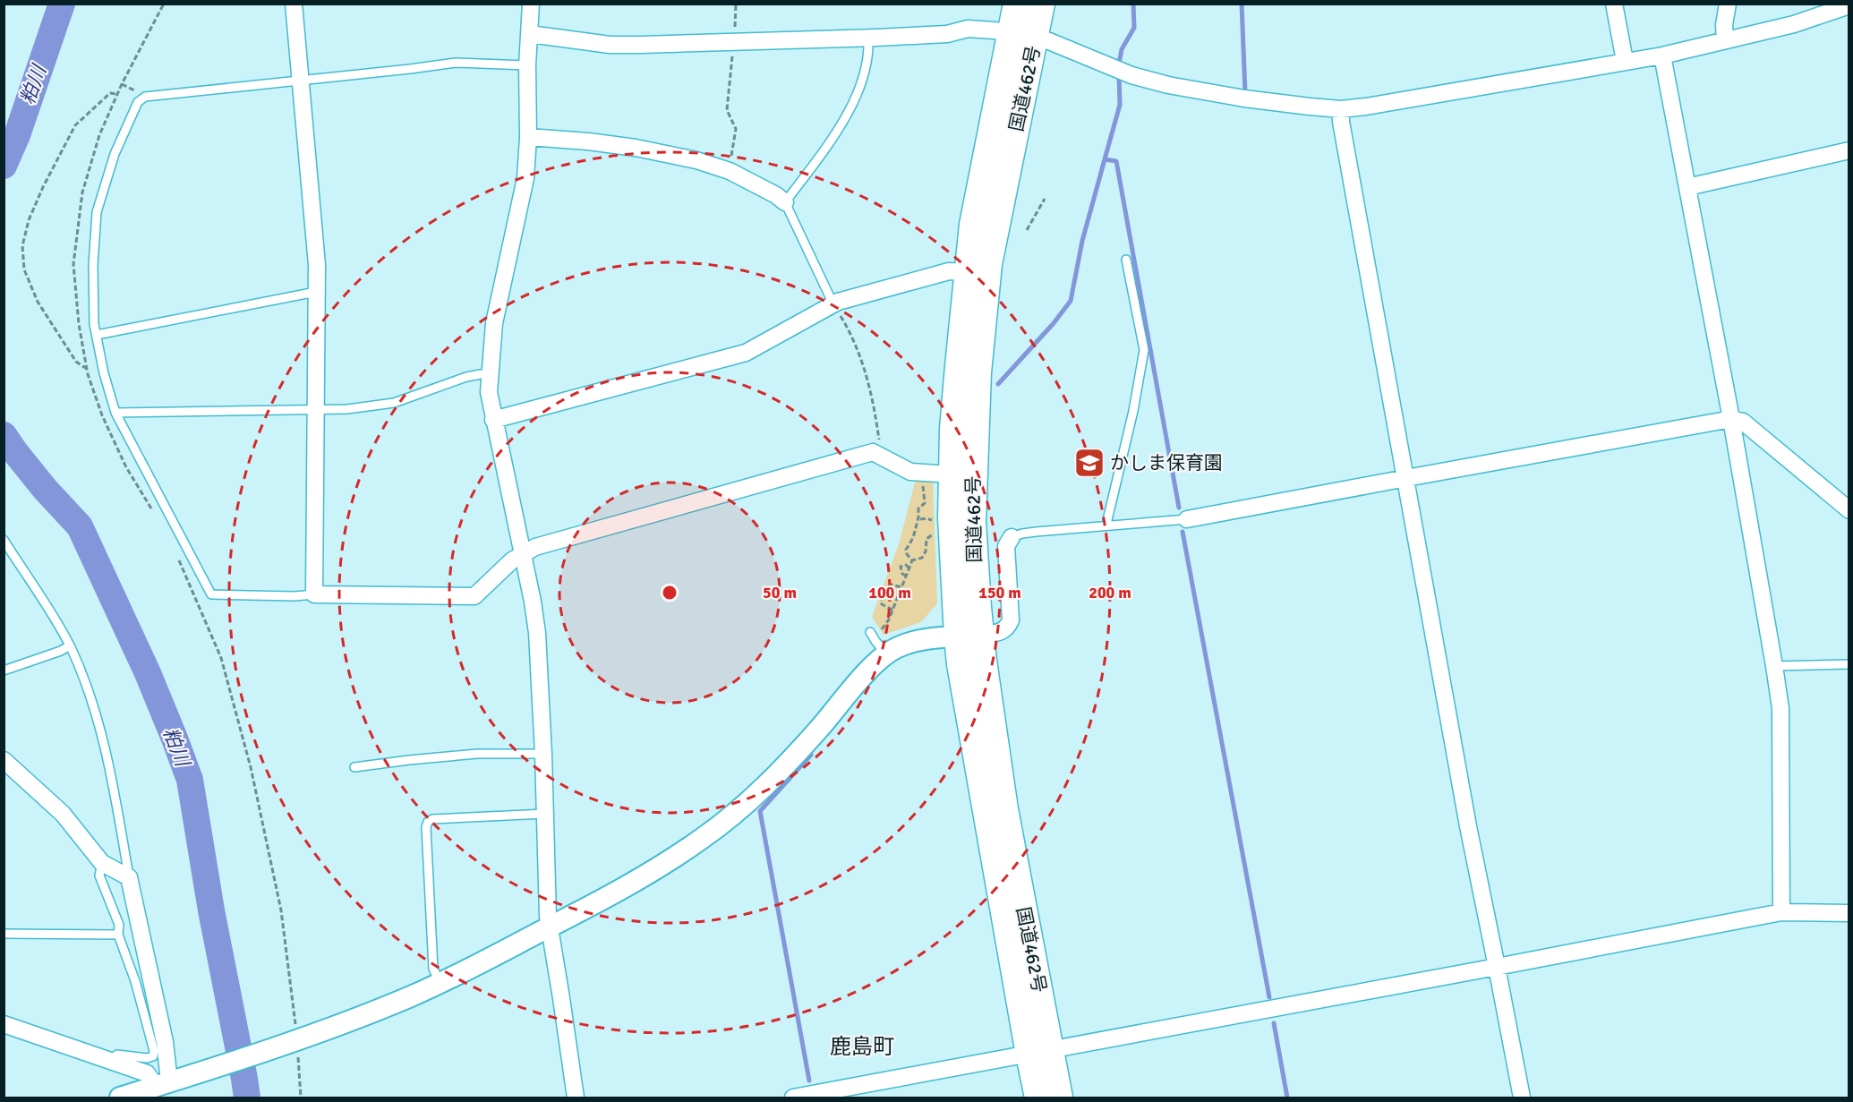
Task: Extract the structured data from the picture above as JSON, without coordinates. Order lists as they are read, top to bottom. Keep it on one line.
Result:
{"streets":{"highway":["国道462号"]},"districts":["鹿島町"],"water":["粕川"],"places":{"school or university":["かしま保育園"]},"rings":["50 m","100 m","150 m","200 m"]}
